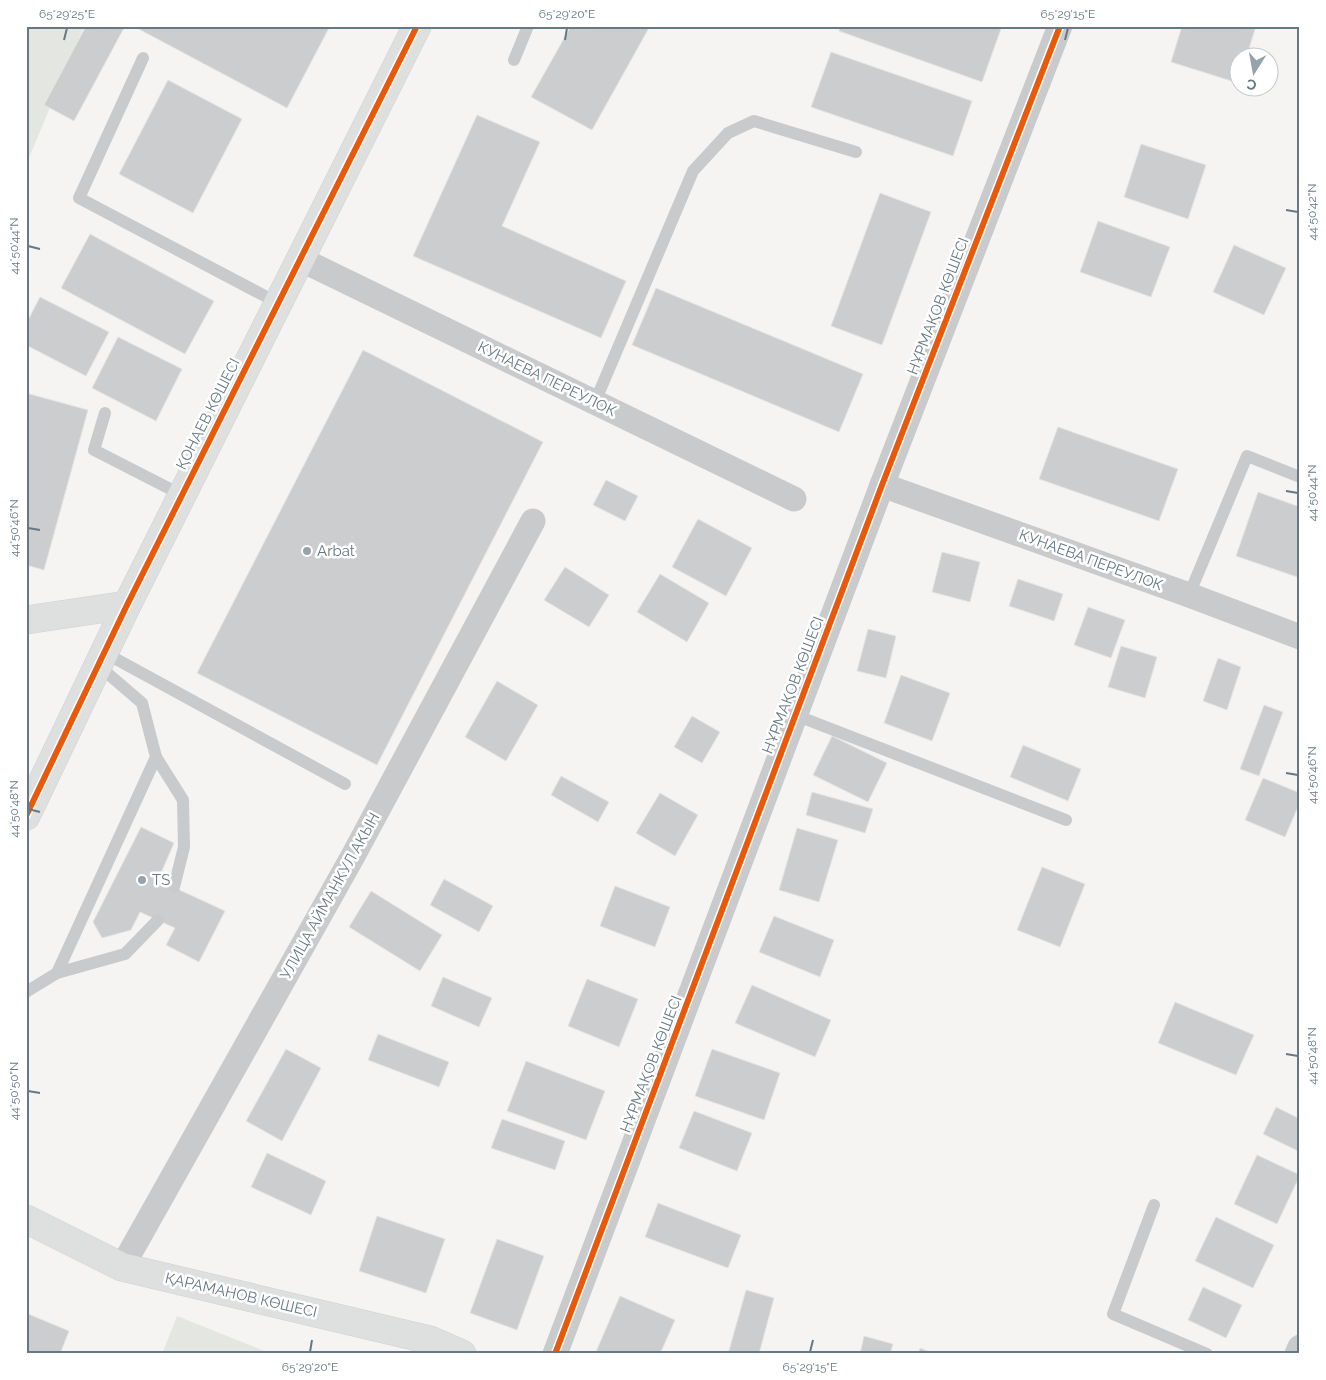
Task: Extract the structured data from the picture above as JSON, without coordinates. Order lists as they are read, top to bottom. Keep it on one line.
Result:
{"streets":{"street":["НҰРМАҚОВ КӨШЕСІ","КУНАЕВА ПЕРЕУЛОК","ҚОНАЕВ КӨШЕСІ","УЛИЦА АЙМАНКУЛ АКЫН","ҚАРАМАНОВ КӨШЕСІ"]},"crossings":[["НҰРМАҚОВ КӨШЕСІ","КУНАЕВА ПЕРЕУЛОК"],["КУНАЕВА ПЕРЕУЛОК","ҚОНАЕВ КӨШЕСІ"],["УЛИЦА АЙМАНКУЛ АКЫН","ҚАРАМАНОВ КӨШЕСІ"]],"places":["Arbat","TS"],"north":"bottom","coordinates":["65°29'25\"E","65°29'20\"E","65°29'15\"E","44°50'42\"N","44°50'44\"N","44°50'46\"N","44°50'48\"N","44°50'50\"N"]}
